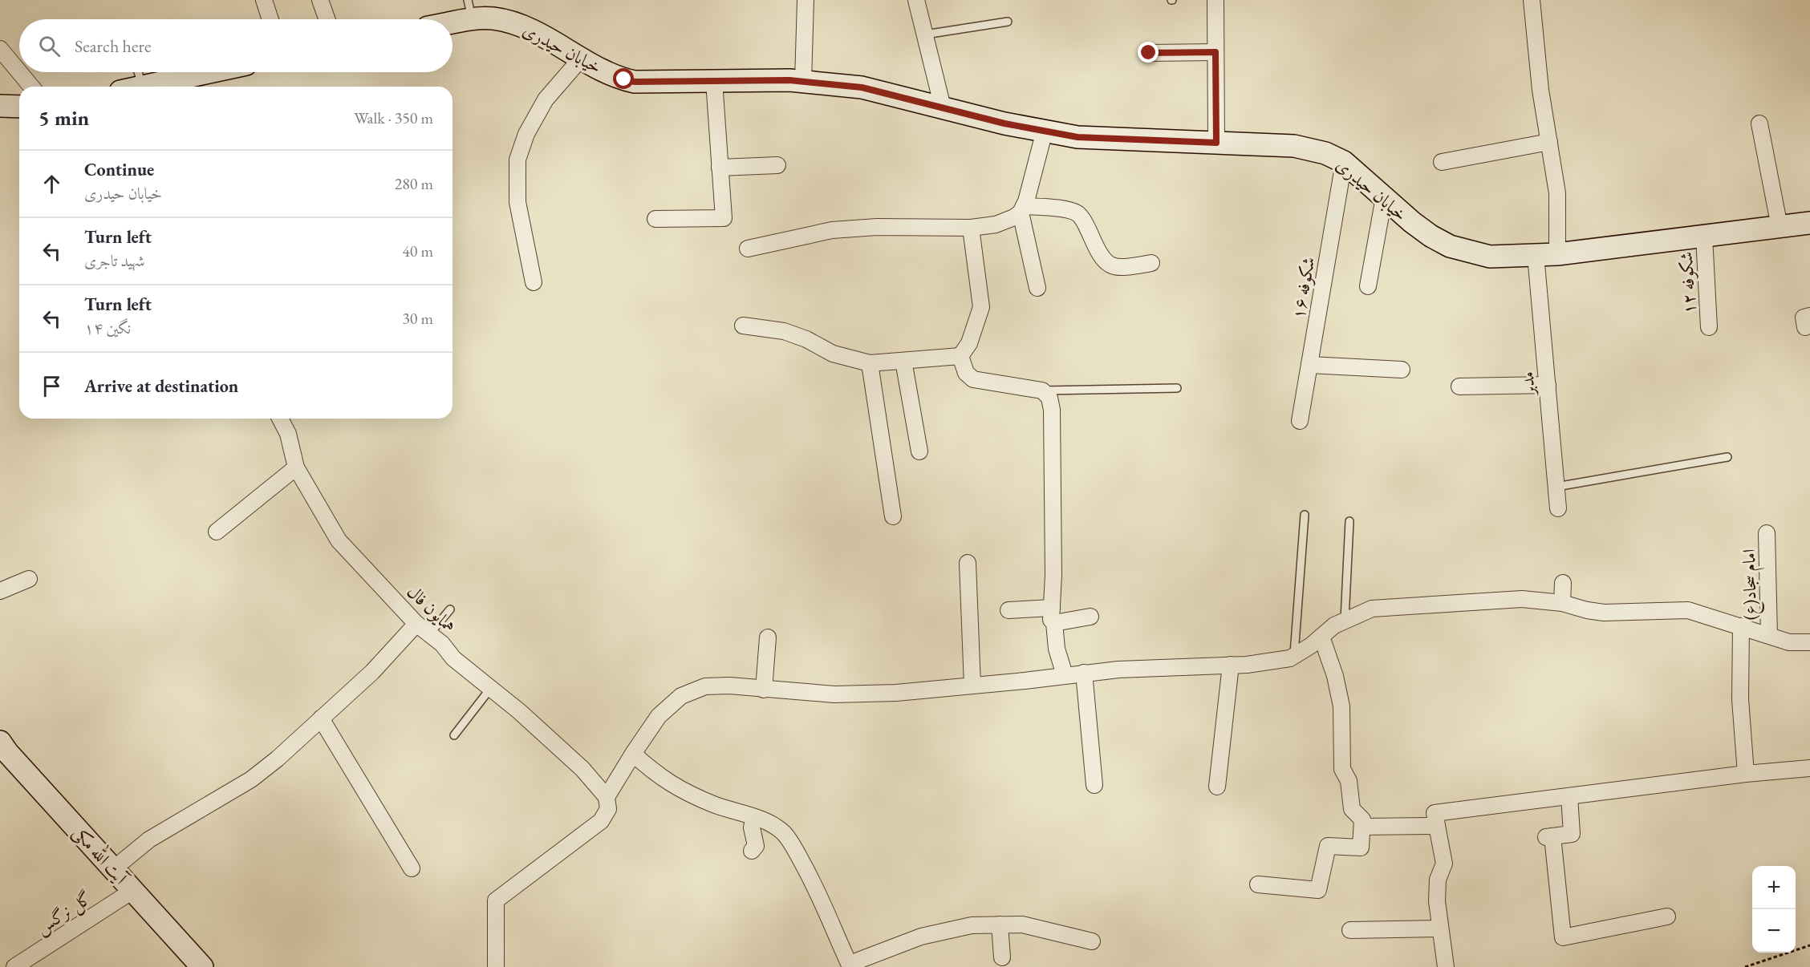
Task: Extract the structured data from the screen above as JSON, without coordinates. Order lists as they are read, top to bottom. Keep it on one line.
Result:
{"streets":{"street":["خیابان حیدری","شکوفه ۱۲","شکوفه ۱۶","مدبر","امام سجاد(ع)","همایون فال","آیت الله مکی","گل نرگس"]},"crossings":[["خیابان حیدری","شکوفه ۱۲"],["خیابان حیدری","شکوفه ۱۶"],["خیابان حیدری","مدبر"],["آیت الله مکی","گل نرگس"]],"page":{"search":"Search here","heading":["5 min","Walk · 350 m"],"list":[["Continue","خیابان حیدری","280 m"],["Turn left","شهید تاجری","40 m"],["Turn left","نگین ۱۴","30 m"],"Arrive at destination"],"map_buttons":["+","−"]}}
